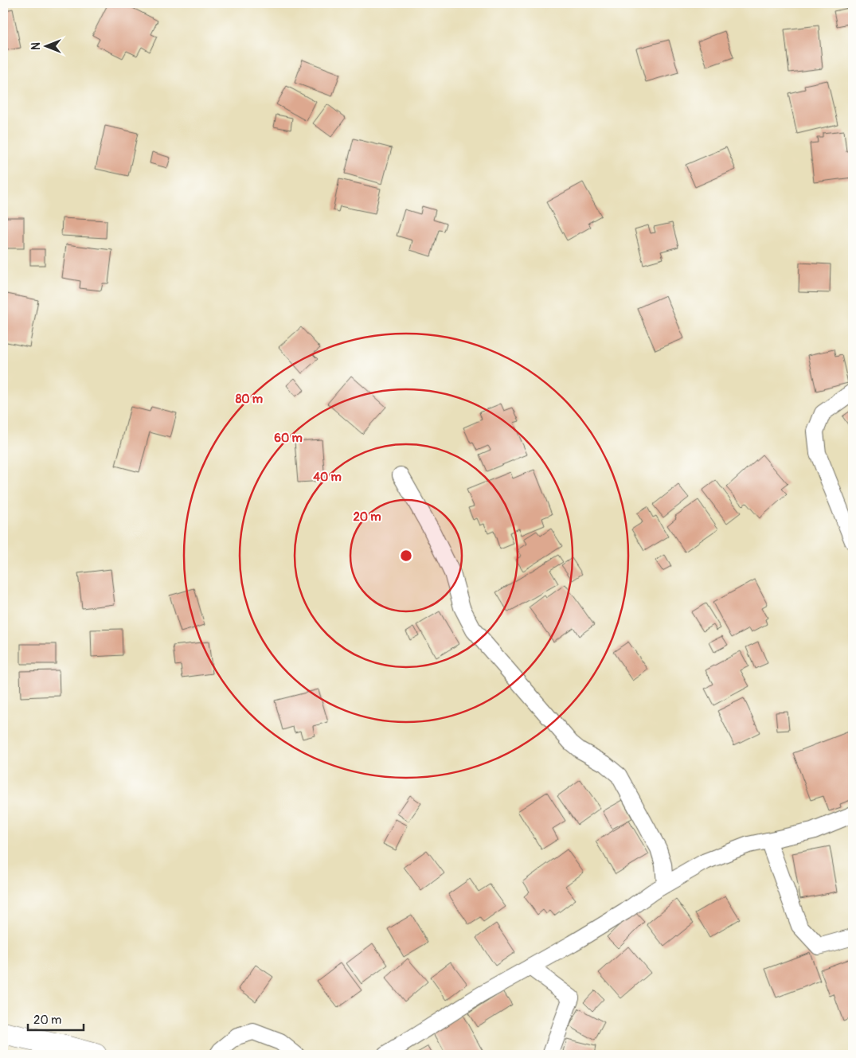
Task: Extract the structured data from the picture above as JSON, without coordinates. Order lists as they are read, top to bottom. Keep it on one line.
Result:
{"scale_bar":"20 m","north":"left","rings":["80 m","60 m","40 m","20 m"]}
